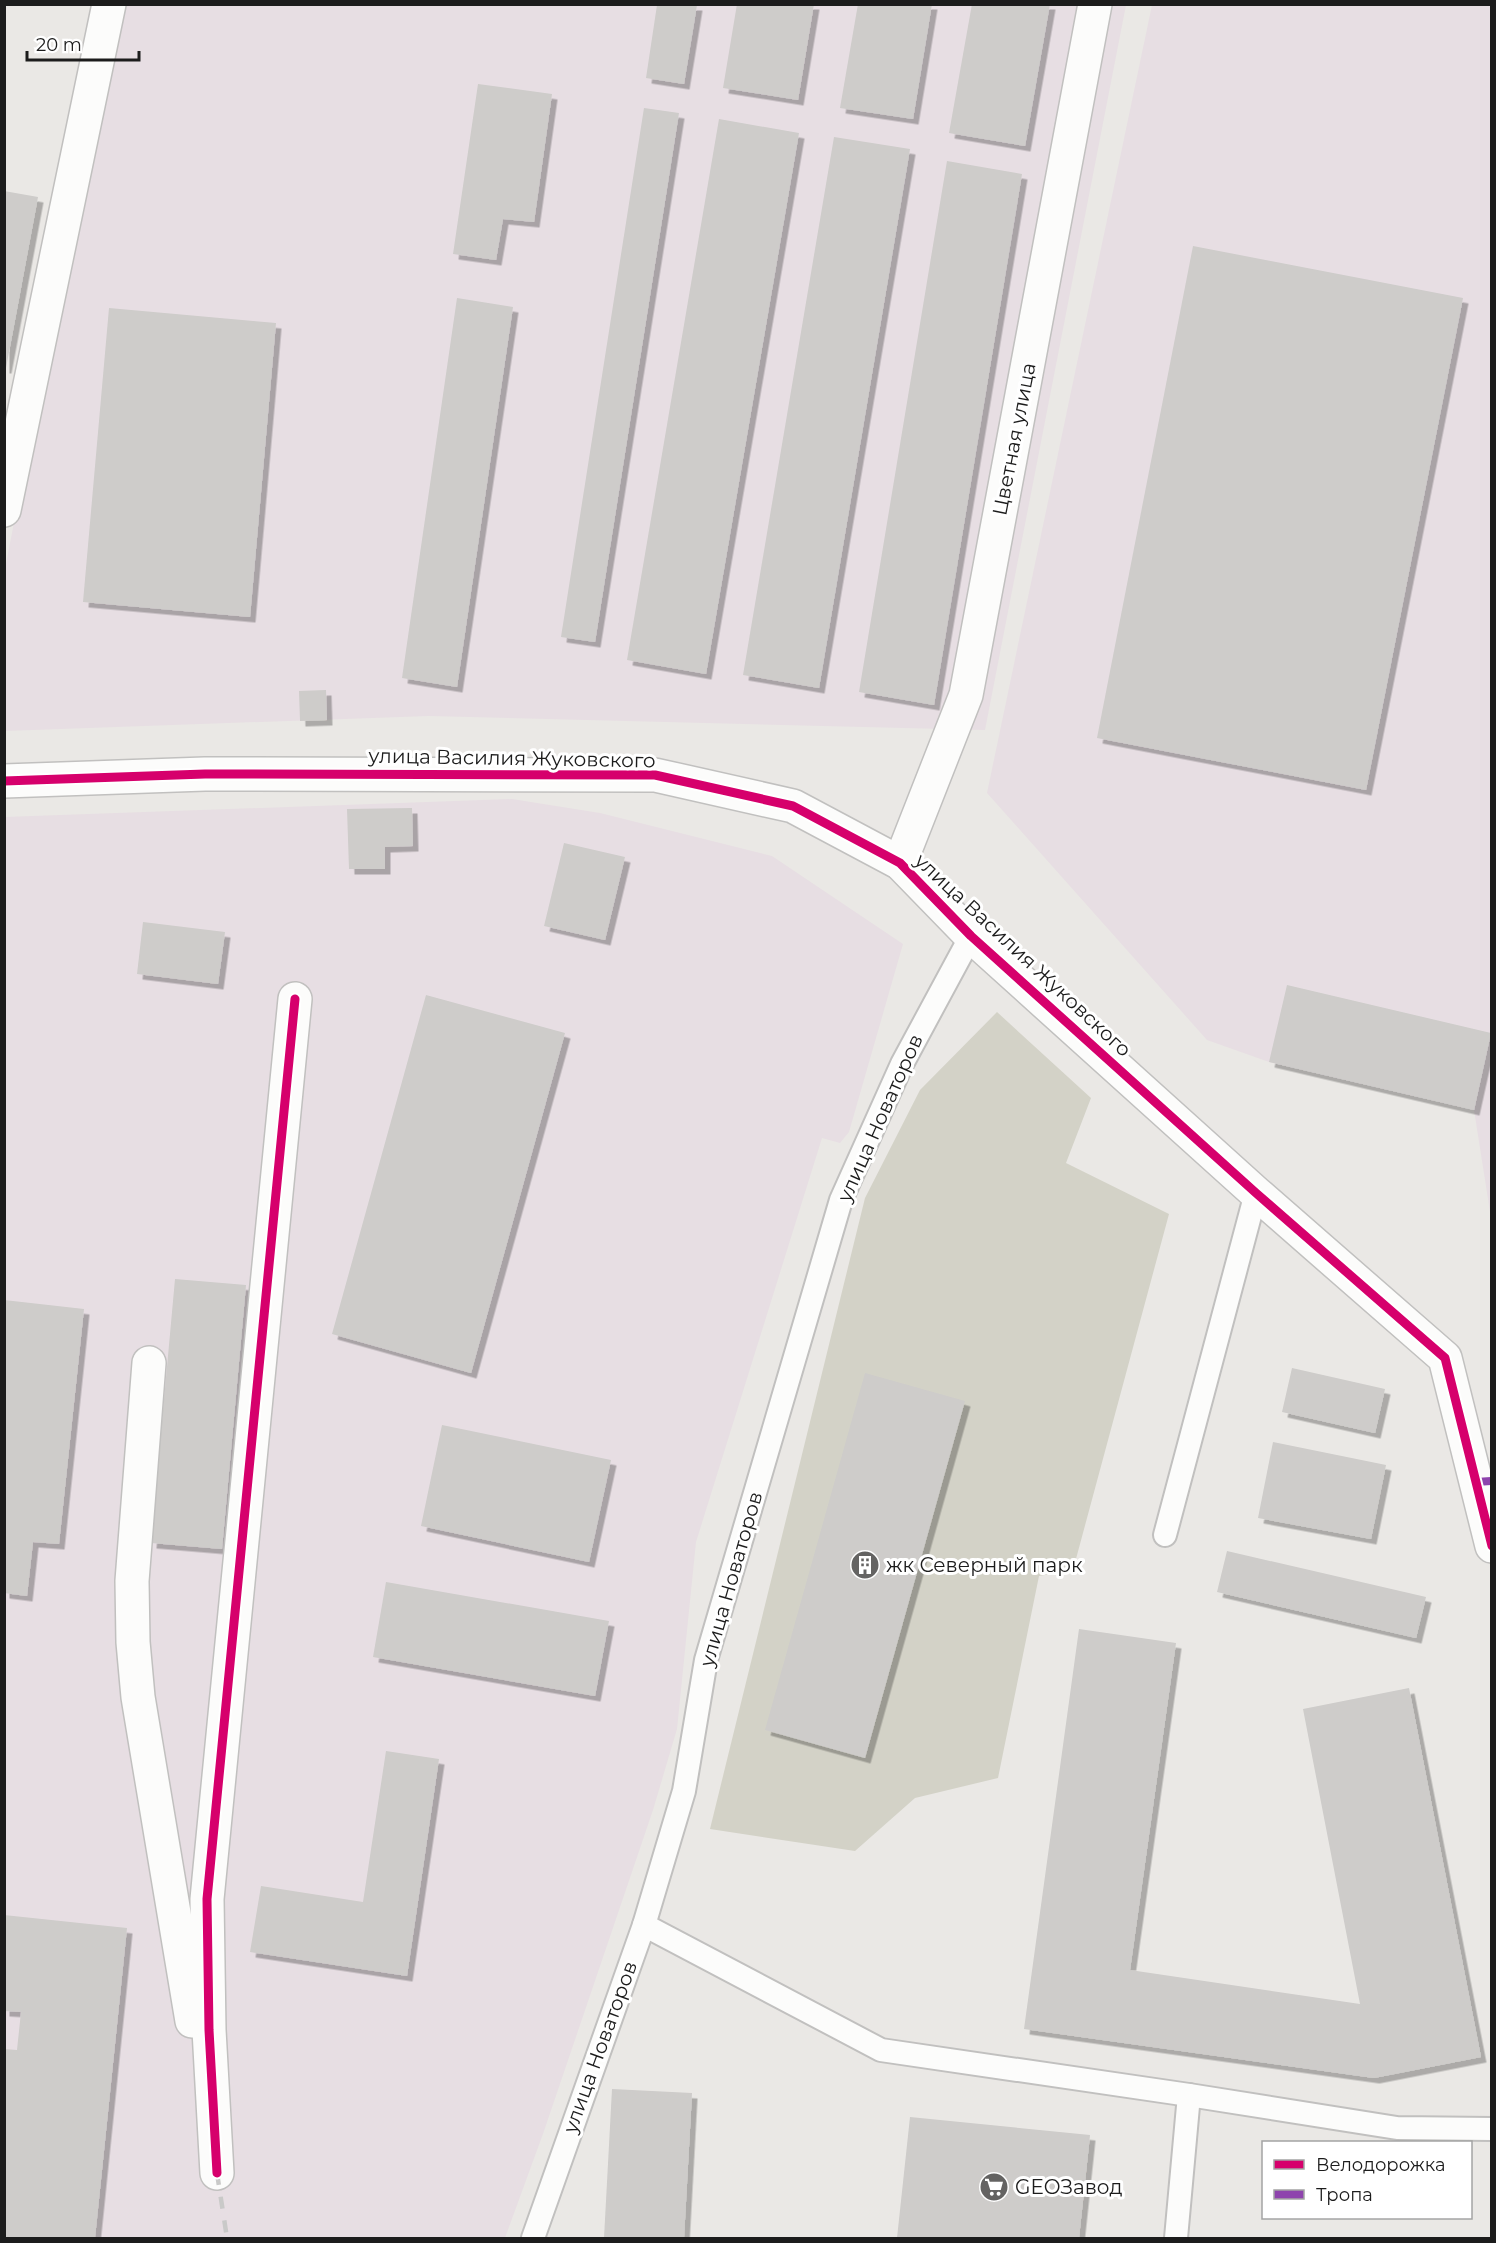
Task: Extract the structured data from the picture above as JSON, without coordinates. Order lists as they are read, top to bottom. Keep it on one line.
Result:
{"streets":{"street":["Цветная улица","улица Василия Жуковского"],"lane":["улица Новаторов"]},"crossings":[["Цветная улица","улица Василия Жуковского"],["улица Василия Жуковского","улица Новаторов"]],"places":{"building":["жк Северный парк"],"supermarket":["GEOЗавод"]},"legend":["Велодорожка","Тропа"],"scale_bar":"20 m"}
